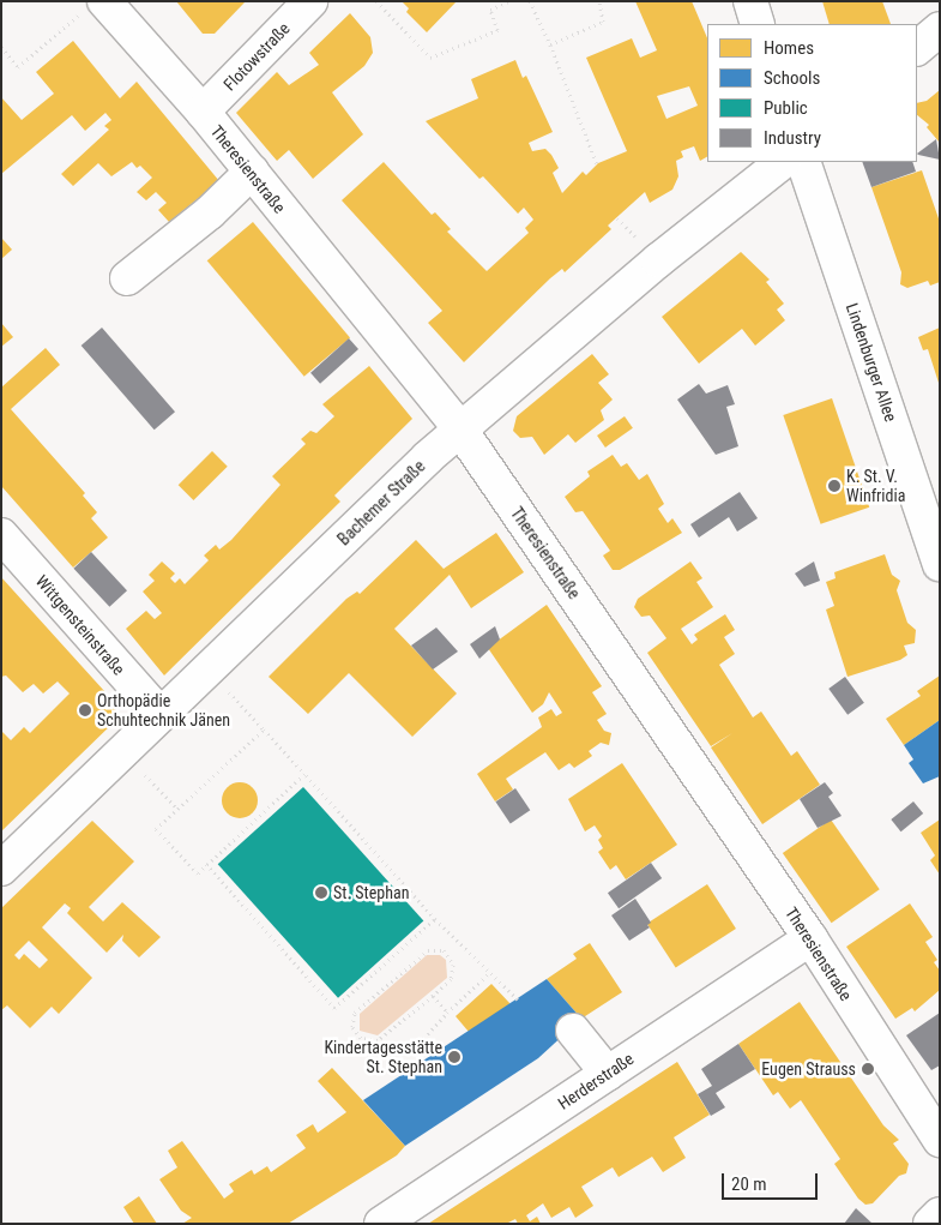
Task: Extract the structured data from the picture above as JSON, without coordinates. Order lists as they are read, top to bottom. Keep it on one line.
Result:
{"streets":{"street":["Flotowstraße","Theresienstraße","Lindenburger Allee","Bachemer Straße","Wittgensteinstraße","Herderstraße"]},"crossings":[["Flotowstraße","Theresienstraße"],["Theresienstraße","Bachemer Straße"],["Theresienstraße","Herderstraße"],["Bachemer Straße","Wittgensteinstraße"]],"places":["K. St. V. Winfridia","Orthopädie Schuhtechnik Jänen","St. Stephan","Kindertagesstätte St. Stephan","Eugen Strauss"],"legend":["Homes","Schools","Public","Industry"],"scale_bar":"20 m"}
